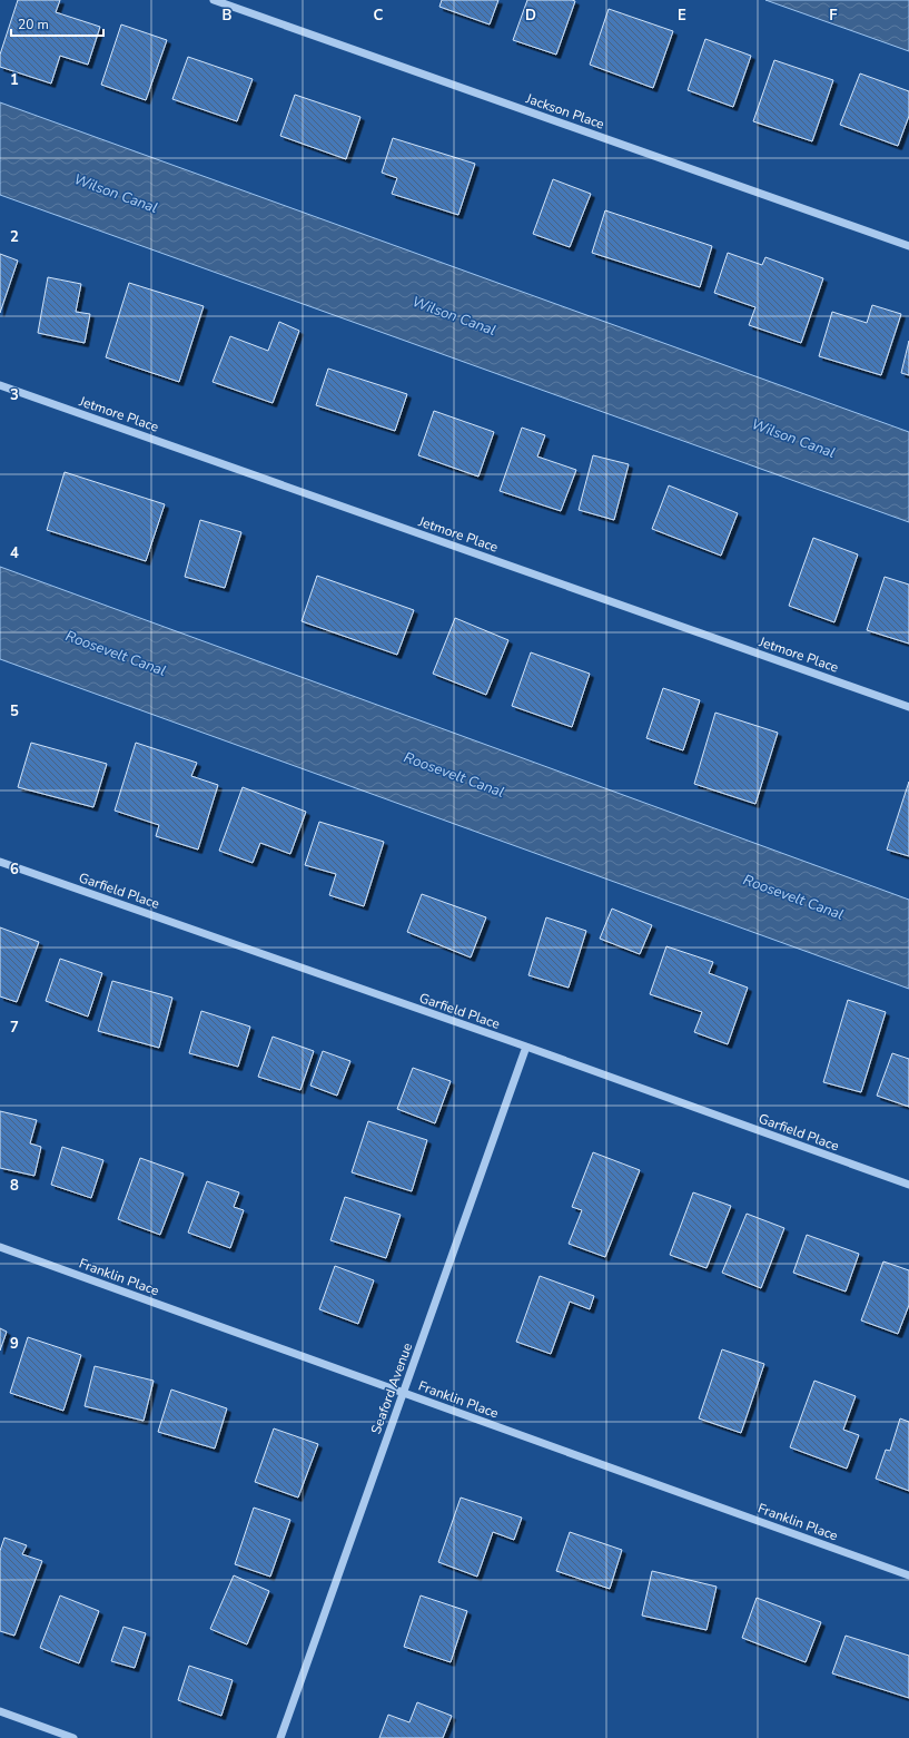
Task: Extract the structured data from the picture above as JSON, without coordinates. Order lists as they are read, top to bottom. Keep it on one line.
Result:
{"streets":{"street":["Jackson Place","Jetmore Place","Garfield Place","Franklin Place","Seaford Avenue"]},"crossings":[["Garfield Place","Seaford Avenue"],["Franklin Place","Seaford Avenue"]],"water":["Wilson Canal","Roosevelt Canal"],"scale_bar":"20 m","grid":{"columns":["B","C","D","E","F"],"rows":["1","2","3","4","5","6","7","8","9"]}}
